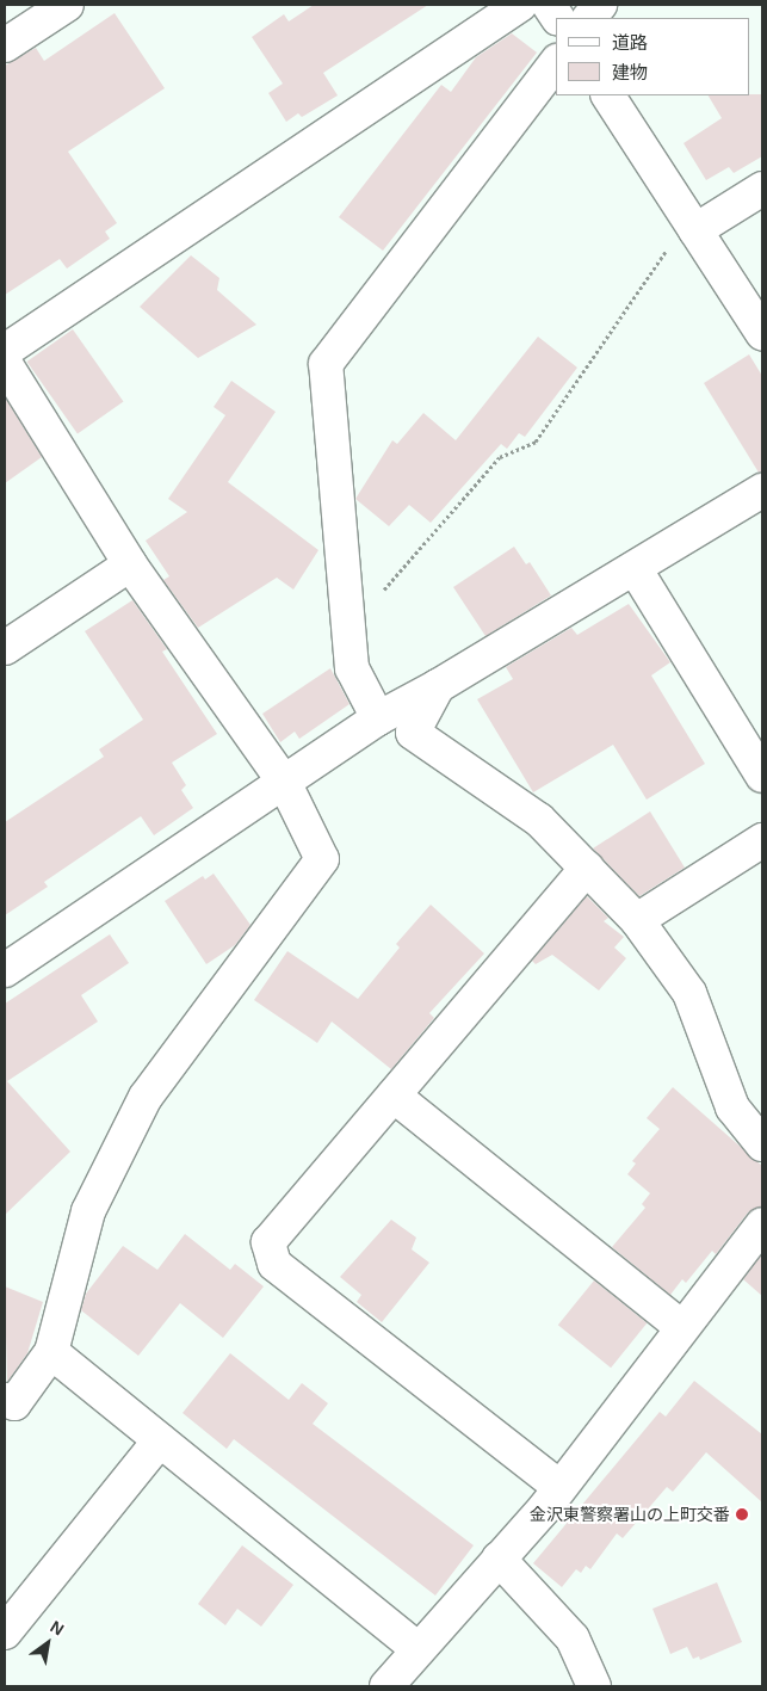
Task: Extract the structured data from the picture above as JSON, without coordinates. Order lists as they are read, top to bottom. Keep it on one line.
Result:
{"places":["金沢東警察署山の上町交番"],"legend":["道路","建物"],"north":"top right"}
